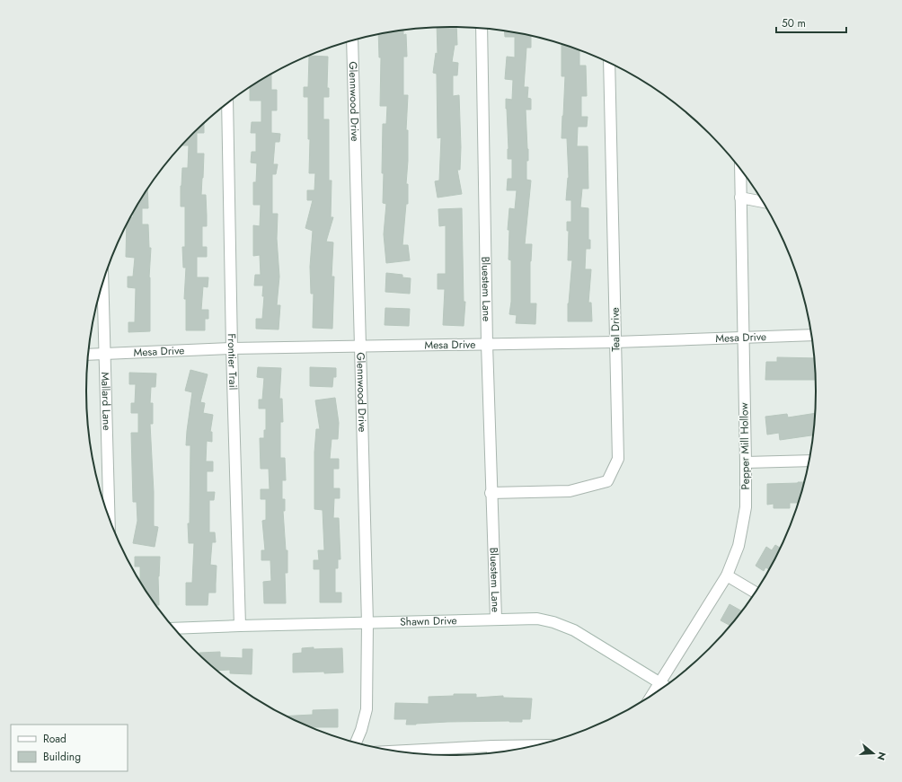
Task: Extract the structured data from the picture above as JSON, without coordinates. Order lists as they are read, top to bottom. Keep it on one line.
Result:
{"streets":{"street":["Glennwood Drive","Bluestem Lane","Teal Drive","Mesa Drive","Frontier Trail","Mallard Lane","Pepper Mill Hollow","Shawn Drive"]},"crossings":[["Glennwood Drive","Mesa Drive"],["Glennwood Drive","Shawn Drive"],["Bluestem Lane","Teal Drive"],["Bluestem Lane","Mesa Drive"],["Bluestem Lane","Shawn Drive"],["Teal Drive","Mesa Drive"],["Mesa Drive","Frontier Trail"],["Mesa Drive","Mallard Lane"],["Mesa Drive","Pepper Mill Hollow"],["Frontier Trail","Shawn Drive"],["Pepper Mill Hollow","Shawn Drive"]],"legend":["Road","Building"],"scale_bar":"50 m","north":"right"}
